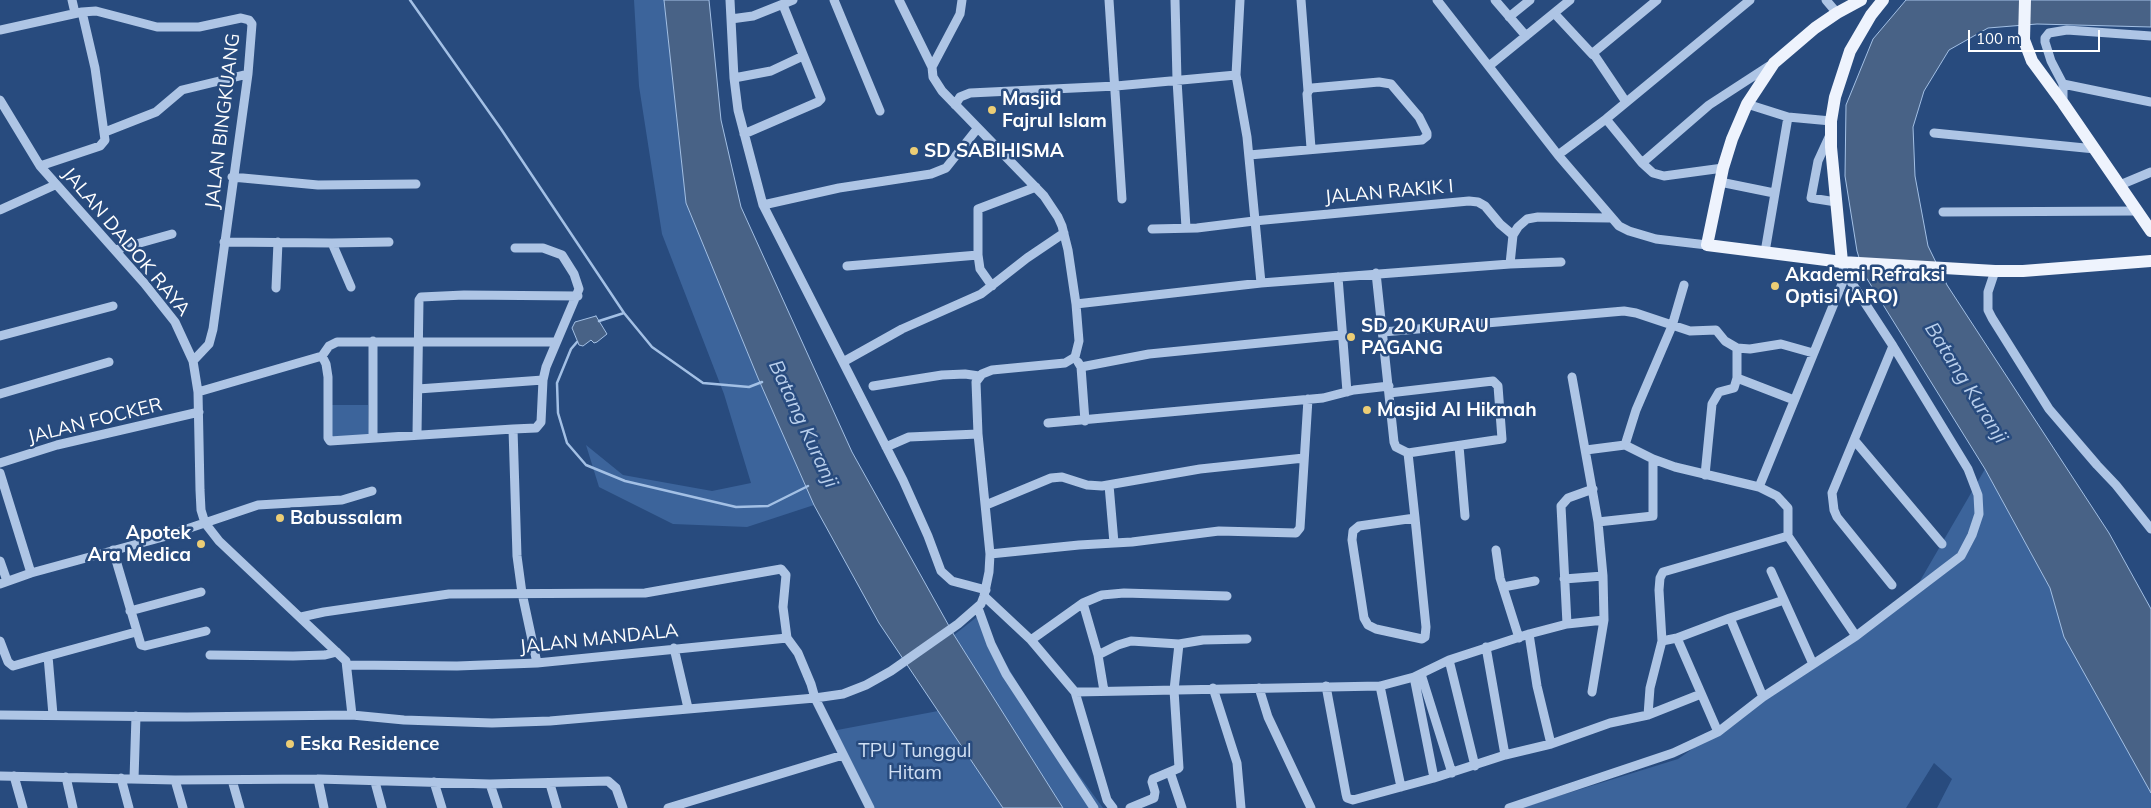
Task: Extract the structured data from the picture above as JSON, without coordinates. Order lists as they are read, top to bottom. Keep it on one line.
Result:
{"streets":{"street":["JALAN BINGKUANG","JALAN RAKIK I","JALAN DADOK RAYA","JALAN FOCKER","JALAN MANDALA"]},"crossings":[["JALAN BINGKUANG","JALAN DADOK RAYA"],["JALAN DADOK RAYA","JALAN FOCKER"],["JALAN DADOK RAYA","JALAN MANDALA"]],"water":["Batang Kuranji"],"parks":["TPU Tunggul Hitam"],"places":["Masjid Fajrul Islam","SD SABIHISMA","Akademi Refraksi Optisi (ARO)","SD 20 KURAU PAGANG","Masjid Al Hikmah","Babussalam","Apotek Ara Medica","Eska Residence"],"scale_bar":"100 m"}
